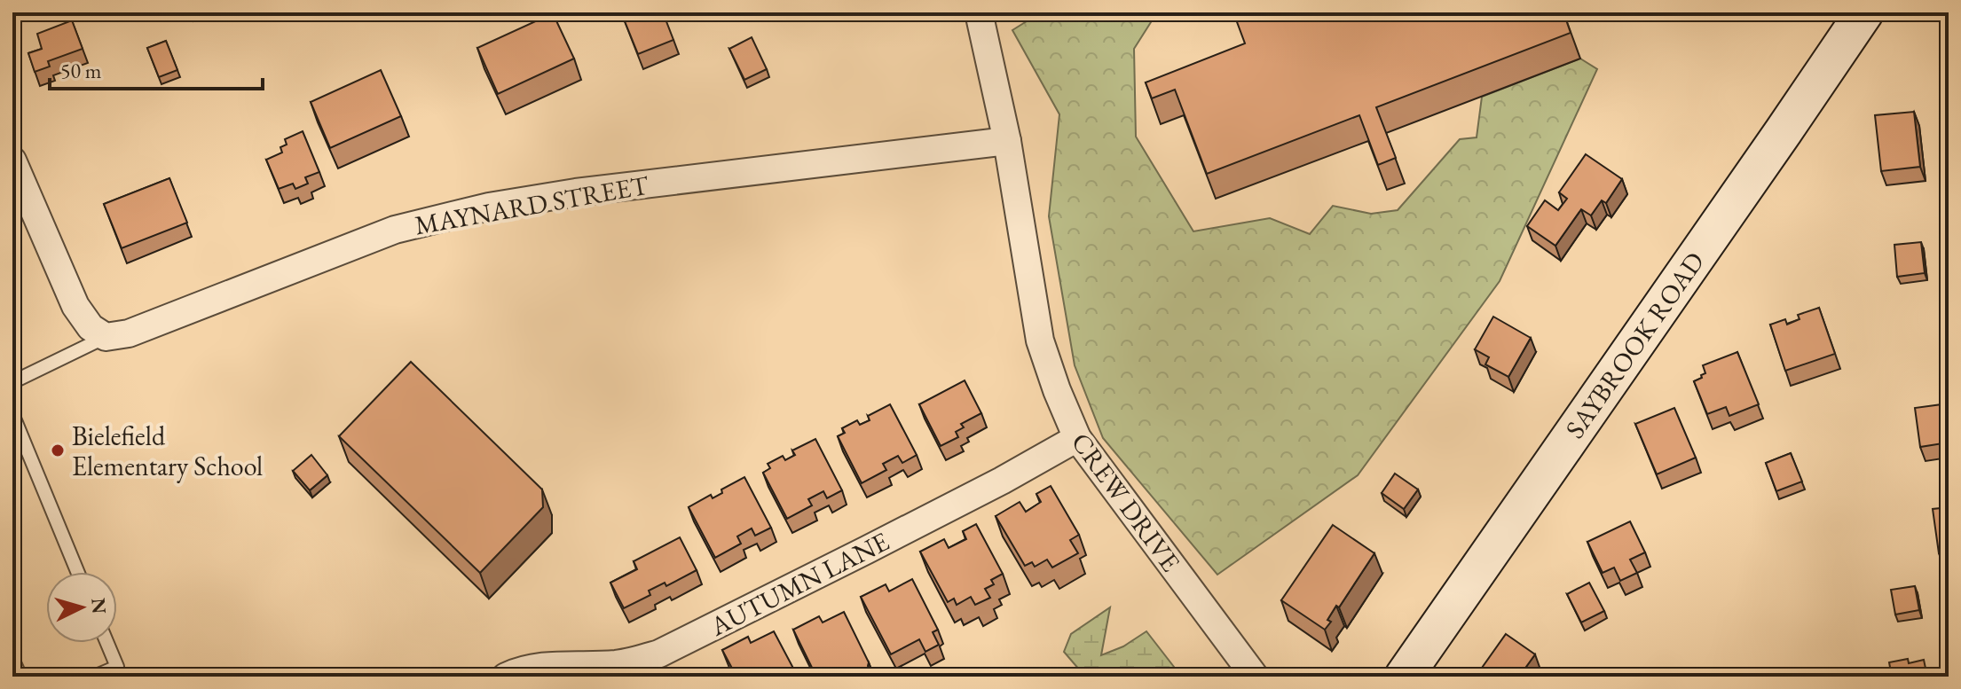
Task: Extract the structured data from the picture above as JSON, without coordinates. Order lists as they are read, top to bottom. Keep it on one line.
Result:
{"streets":{"main road":["SAYBROOK ROAD"],"street":["MAYNARD STREET","CREW DRIVE","AUTUMN LANE"]},"crossings":[["MAYNARD STREET","CREW DRIVE"],["CREW DRIVE","AUTUMN LANE"]],"places":["Bielefield Elementary School"],"scale_bar":"50 m","north":"right"}
